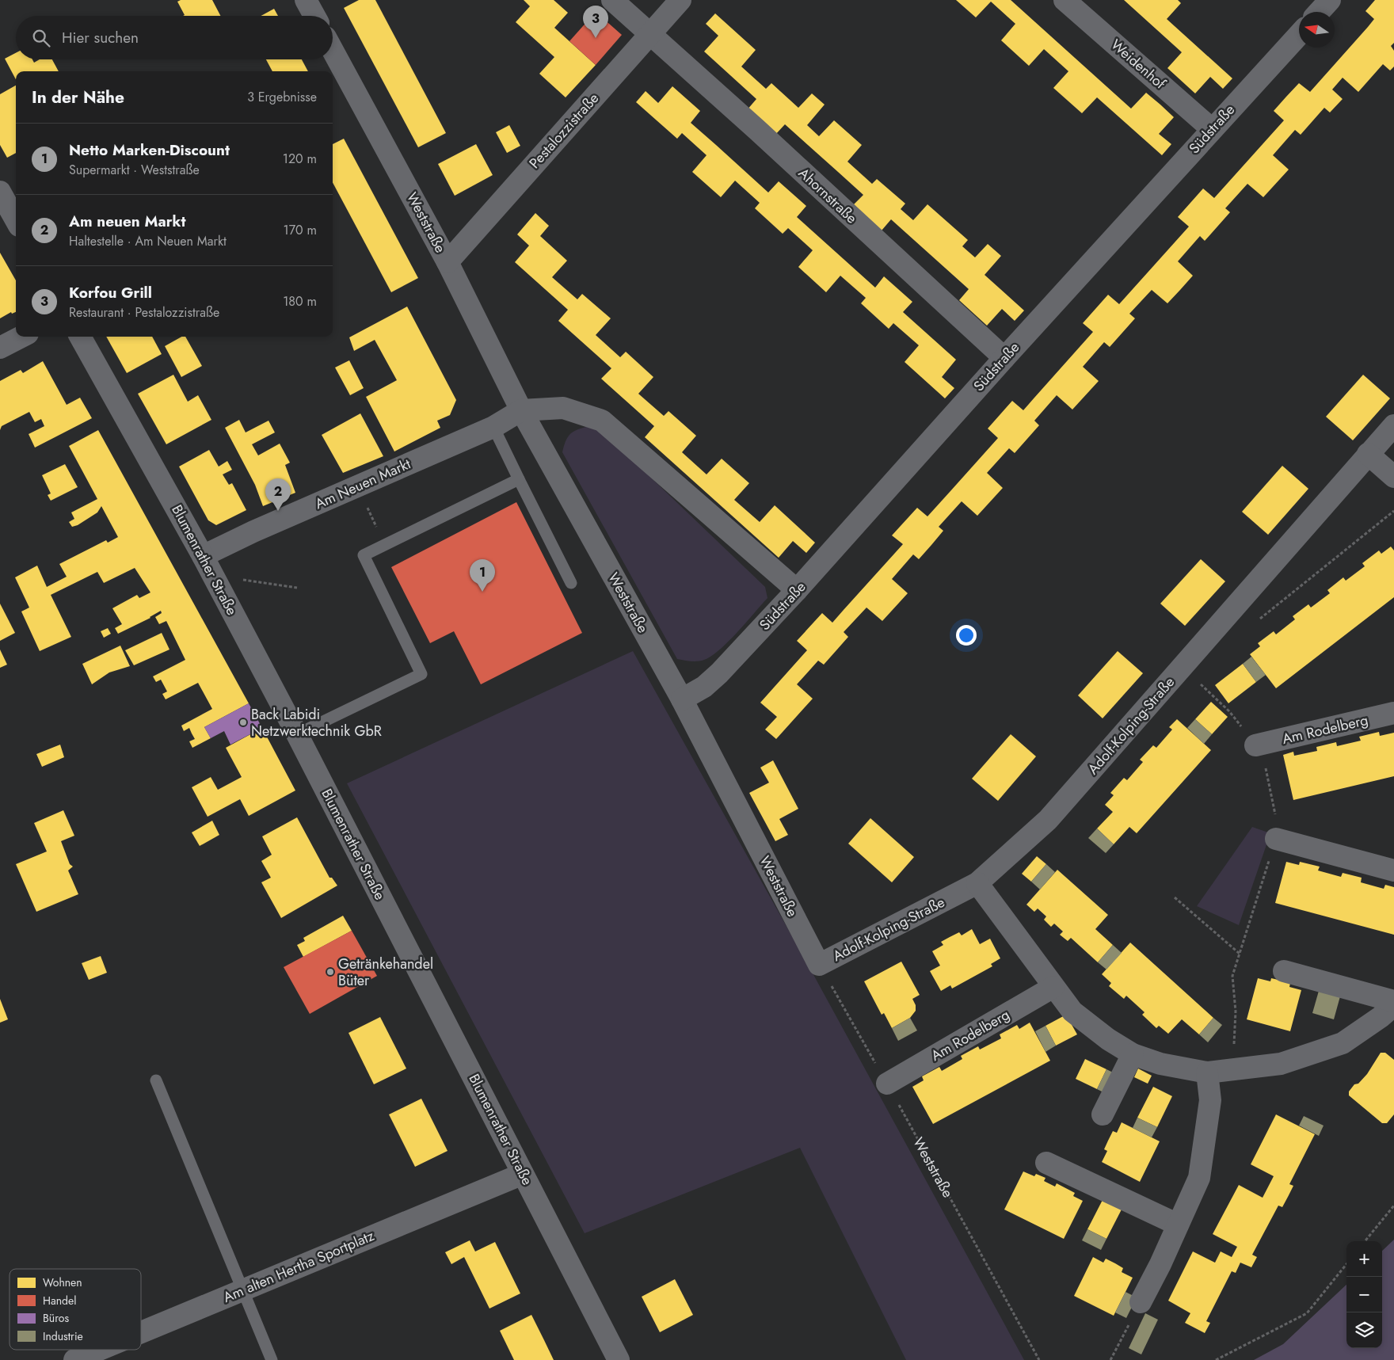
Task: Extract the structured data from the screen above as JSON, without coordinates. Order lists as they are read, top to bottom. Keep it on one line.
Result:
{"streets":{"street":["Weidenhof","Südstraße","Pestalozzistraße","Ahornstraße","Weststraße","Am Neuen Markt","Blumenrather Straße","Adolf-Kolping-Straße","Am Rodelberg","Am alten Hertha Sportplatz"]},"crossings":[["Weidenhof","Südstraße"],["Südstraße","Ahornstraße"],["Südstraße","Weststraße"],["Pestalozzistraße","Ahornstraße"],["Pestalozzistraße","Weststraße"],["Weststraße","Am Neuen Markt"],["Weststraße","Adolf-Kolping-Straße"],["Weststraße","Am Rodelberg"],["Am Neuen Markt","Blumenrather Straße"],["Blumenrather Straße","Am alten Hertha Sportplatz"]],"places":["Back Labidi Netzwerktechnik GbR","Getränkehandel Büter"],"legend":["Wohnen","Handel","Büros","Industrie"],"north":"left","page":{"pins":["3","2","1"],"search":"Hier suchen","heading":["In der Nähe","3 Ergebnisse"],"list":[{"mark":"1","name":"Netto Marken-Discount","note":"Supermarkt · Weststraße","value":"120 m"},{"mark":"2","name":"Am neuen Markt","note":"Haltestelle · Am Neuen Markt","value":"170 m"},{"mark":"3","name":"Korfou Grill","note":"Restaurant · Pestalozzistraße","value":"180 m"}],"map_buttons":["+","−"]}}
